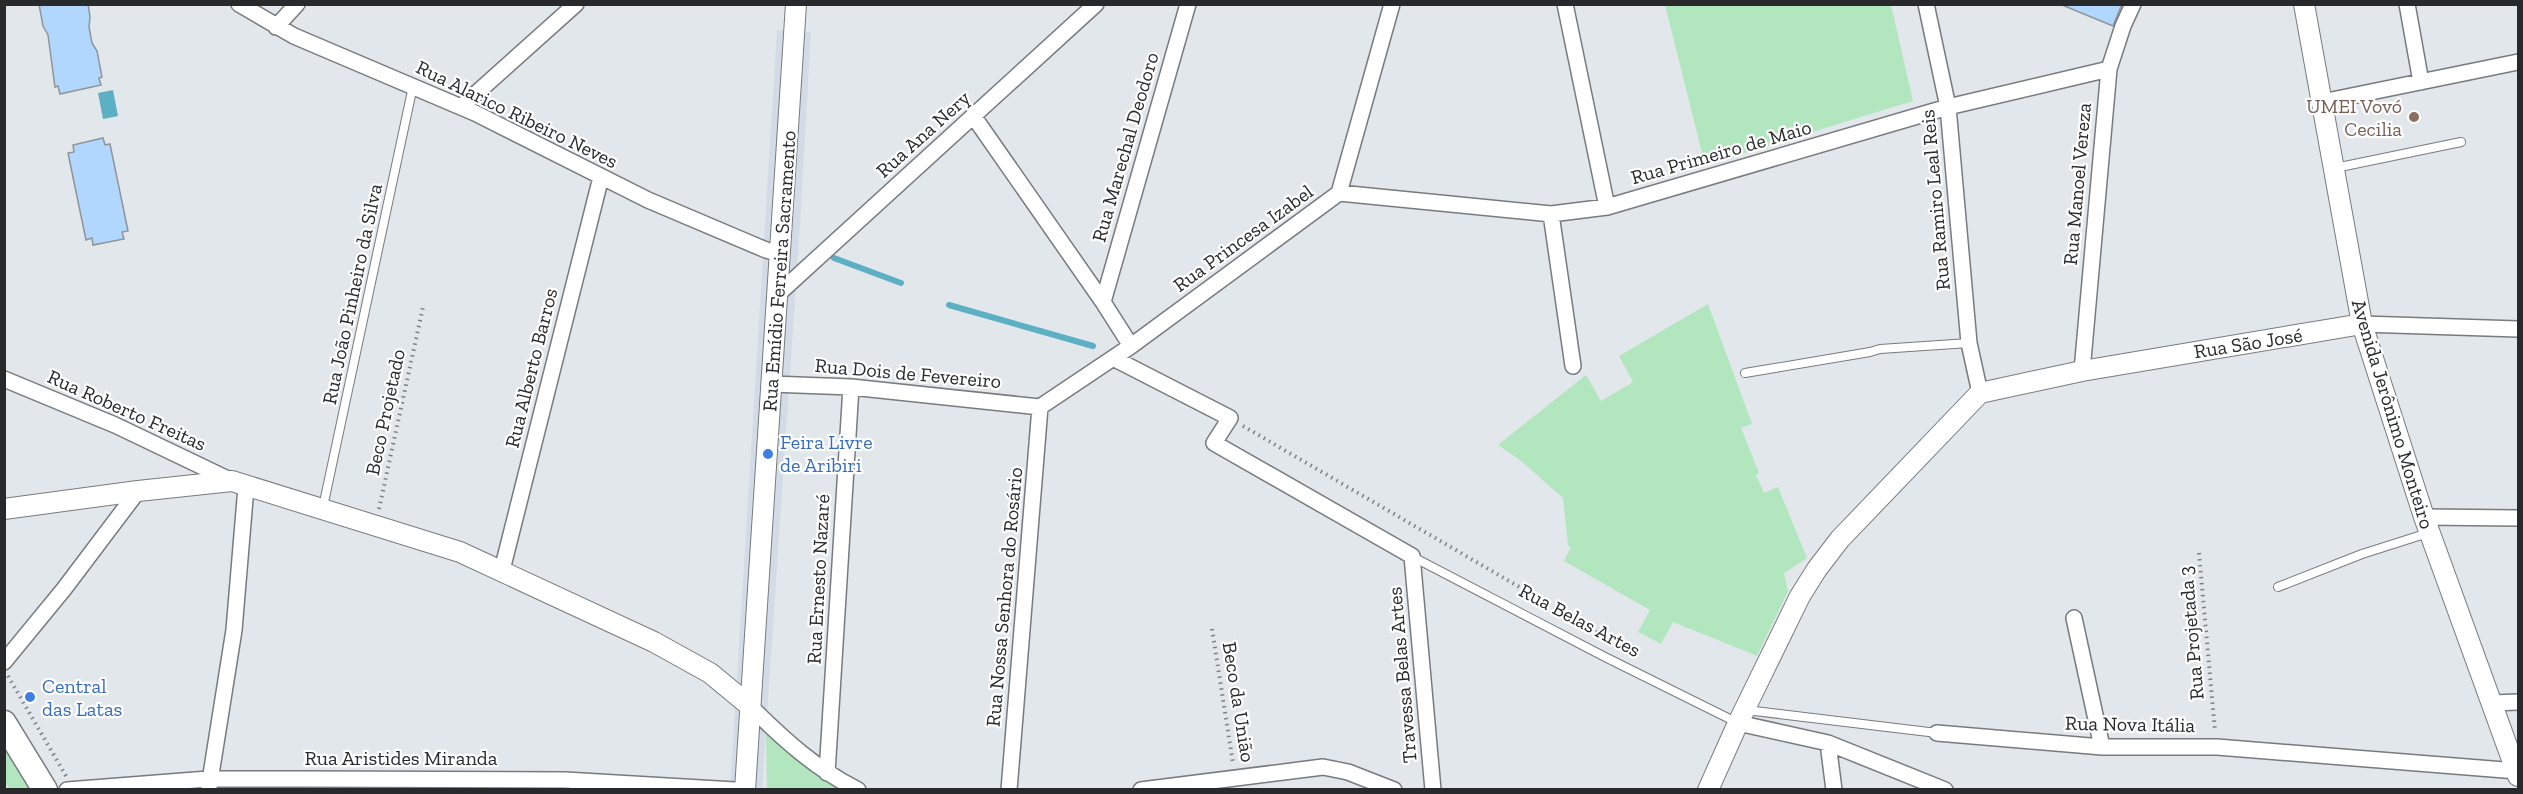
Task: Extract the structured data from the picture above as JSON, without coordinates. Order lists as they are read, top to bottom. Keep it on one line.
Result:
{"streets":{"street":["Rua Alarico Ribeiro Neves","Rua Ana Nery","Rua Marechal Deodoro","Rua Primeiro de Maio","Rua Manoel Vereza","Rua Ramiro Leal Reis","Rua Princesa Izabel","Rua Emídio Ferreira Sacramento","Rua São José","Rua Alberto Barros","Rua Dois de Fevereiro","Rua Roberto Freitas","Avenida Jerônimo Monteiro","Rua Ernesto Nazaré","Rua Nossa Senhora do Rosário","Rua Belas Artes","Travessa Belas Artes","Rua Nova Itália","Rua Aristides Miranda"],"lane":["Rua João Pinheiro da Silva"],"path":["Beco Projetado","Rua Projetada 3","Beco da União"]},"crossings":[["Rua Alarico Ribeiro Neves","Rua Emídio Ferreira Sacramento"],["Rua Alarico Ribeiro Neves","Rua João Pinheiro da Silva"],["Rua Alarico Ribeiro Neves","Rua Alberto Barros"],["Rua Ana Nery","Rua Emídio Ferreira Sacramento"],["Rua Primeiro de Maio","Rua Manoel Vereza"],["Rua Primeiro de Maio","Rua Ramiro Leal Reis"],["Rua Primeiro de Maio","Rua Princesa Izabel"],["Rua Manoel Vereza","Rua São José"],["Rua Ramiro Leal Reis","Rua São José"],["Rua Princesa Izabel","Rua Dois de Fevereiro"],["Rua Princesa Izabel","Rua Nossa Senhora do Rosário"],["Rua Emídio Ferreira Sacramento","Rua Dois de Fevereiro"],["Rua São José","Avenida Jerônimo Monteiro"],["Rua Dois de Fevereiro","Rua Ernesto Nazaré"],["Rua Dois de Fevereiro","Rua Nossa Senhora do Rosário"],["Avenida Jerônimo Monteiro","Rua Nova Itália"],["Rua Belas Artes","Travessa Belas Artes"],["Rua Belas Artes","Rua Nova Itália"],["Rua Projetada 3","Rua Nova Itália"]],"places":["UMEI Vovó Cecilia","Feira Livre de Aribiri","Central das Latas"]}
